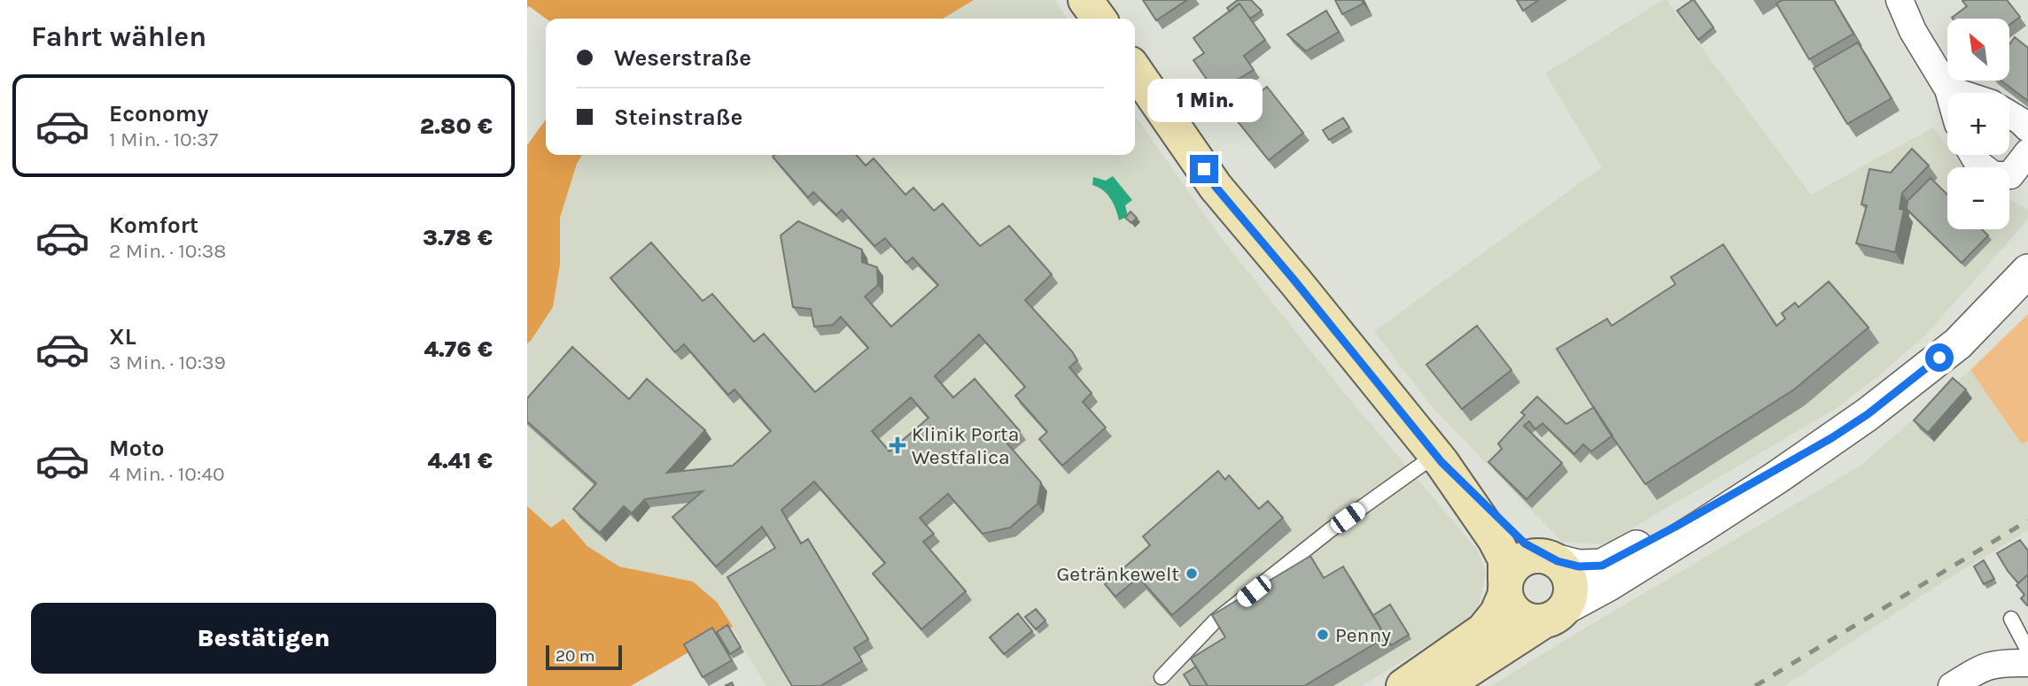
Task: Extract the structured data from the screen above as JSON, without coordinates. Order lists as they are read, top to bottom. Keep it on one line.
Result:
{"places":{"health":["Klinik Porta Westfalica"],"other":["Getränkewelt","Penny"]},"scale_bar":"20 m","north":"top left","page":{"heading":"Fahrt wählen","map_buttons":["+","−"],"banner":["Weserstraße","Steinstraße"],"list":[{"name":"Economy","note":"1 Min. · 10:37","value":"2.80 €"},{"name":"Komfort","note":"2 Min. · 10:38","value":"3.78 €"},{"name":"XL","note":"3 Min. · 10:39","value":"4.76 €"},{"name":"Moto","note":"4 Min. · 10:40","value":"4.41 €"}],"bubble":"1 Min.","buttons":"Bestätigen","scale":"20 m"}}
